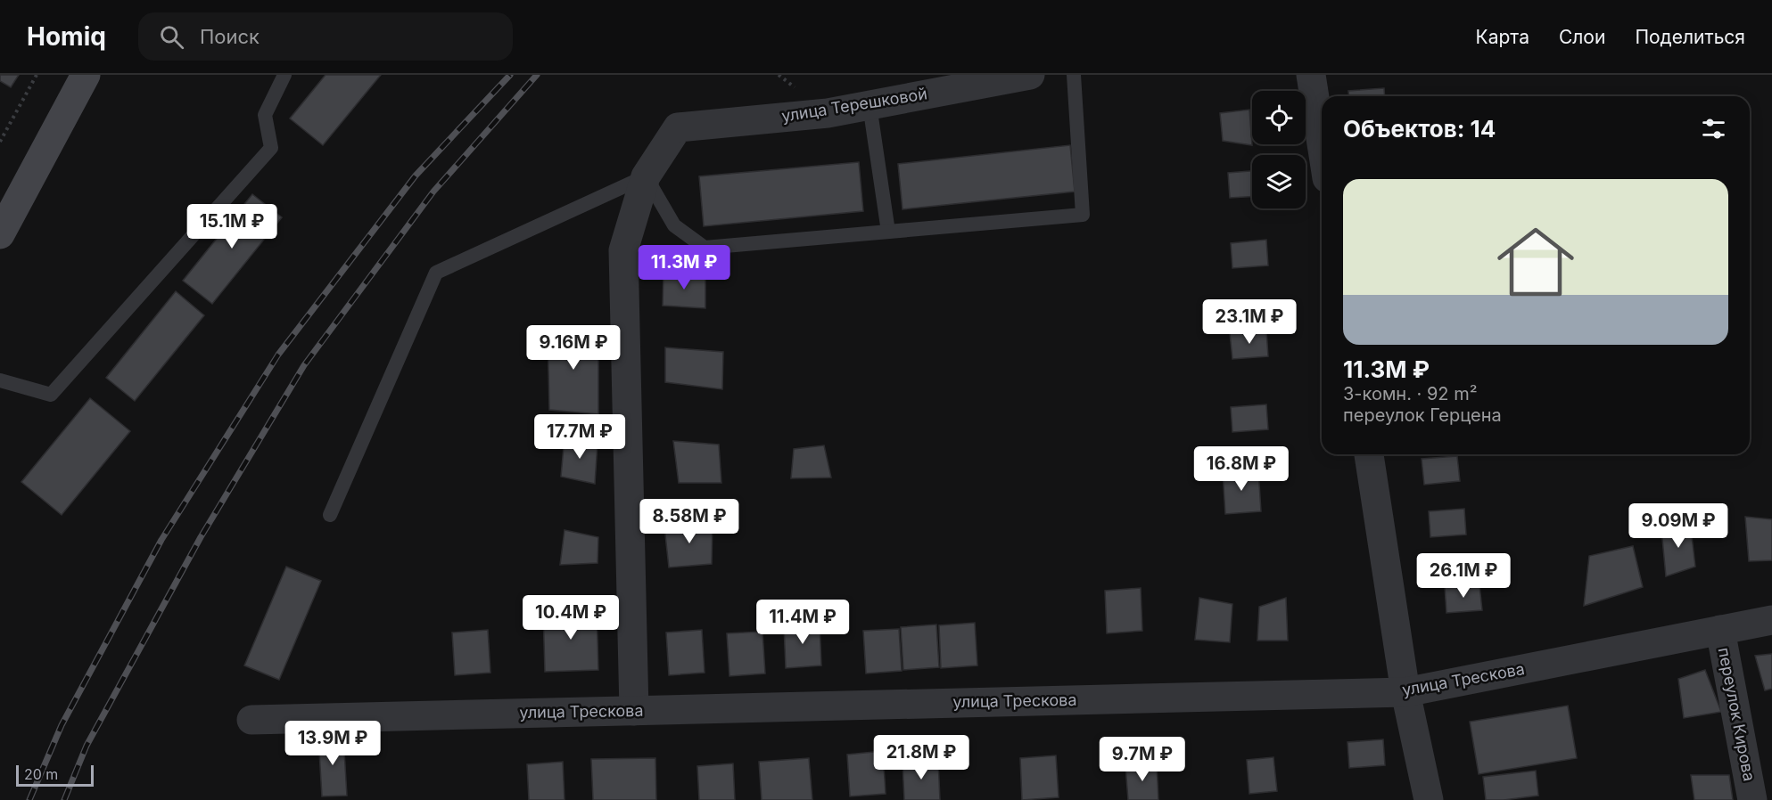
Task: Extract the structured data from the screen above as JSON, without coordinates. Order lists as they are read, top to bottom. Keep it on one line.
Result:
{"streets":{"street":["улица Терешковой","улица Трескова","переулок Кирова"]},"crossings":[["улица Трескова","переулок Кирова"]],"scale_bar":"20 m","page":{"header":"Homiq","search":"Поиск","nav":["Карта","Слои","Поделиться"],"heading":"Объектов: 14","list":[{"name":"11.3M ₽","note":"3-комн. · 92 m² · переулок Герцена"}],"price":["15.1M ₽","11.3M ₽","23.1M ₽","9.16M ₽","17.7M ₽","16.8M ₽","8.58M ₽","9.09M ₽","26.1M ₽","10.4M ₽","11.4M ₽","13.9M ₽","21.8M ₽","9.7M ₽"],"scale":"20 m"}}
